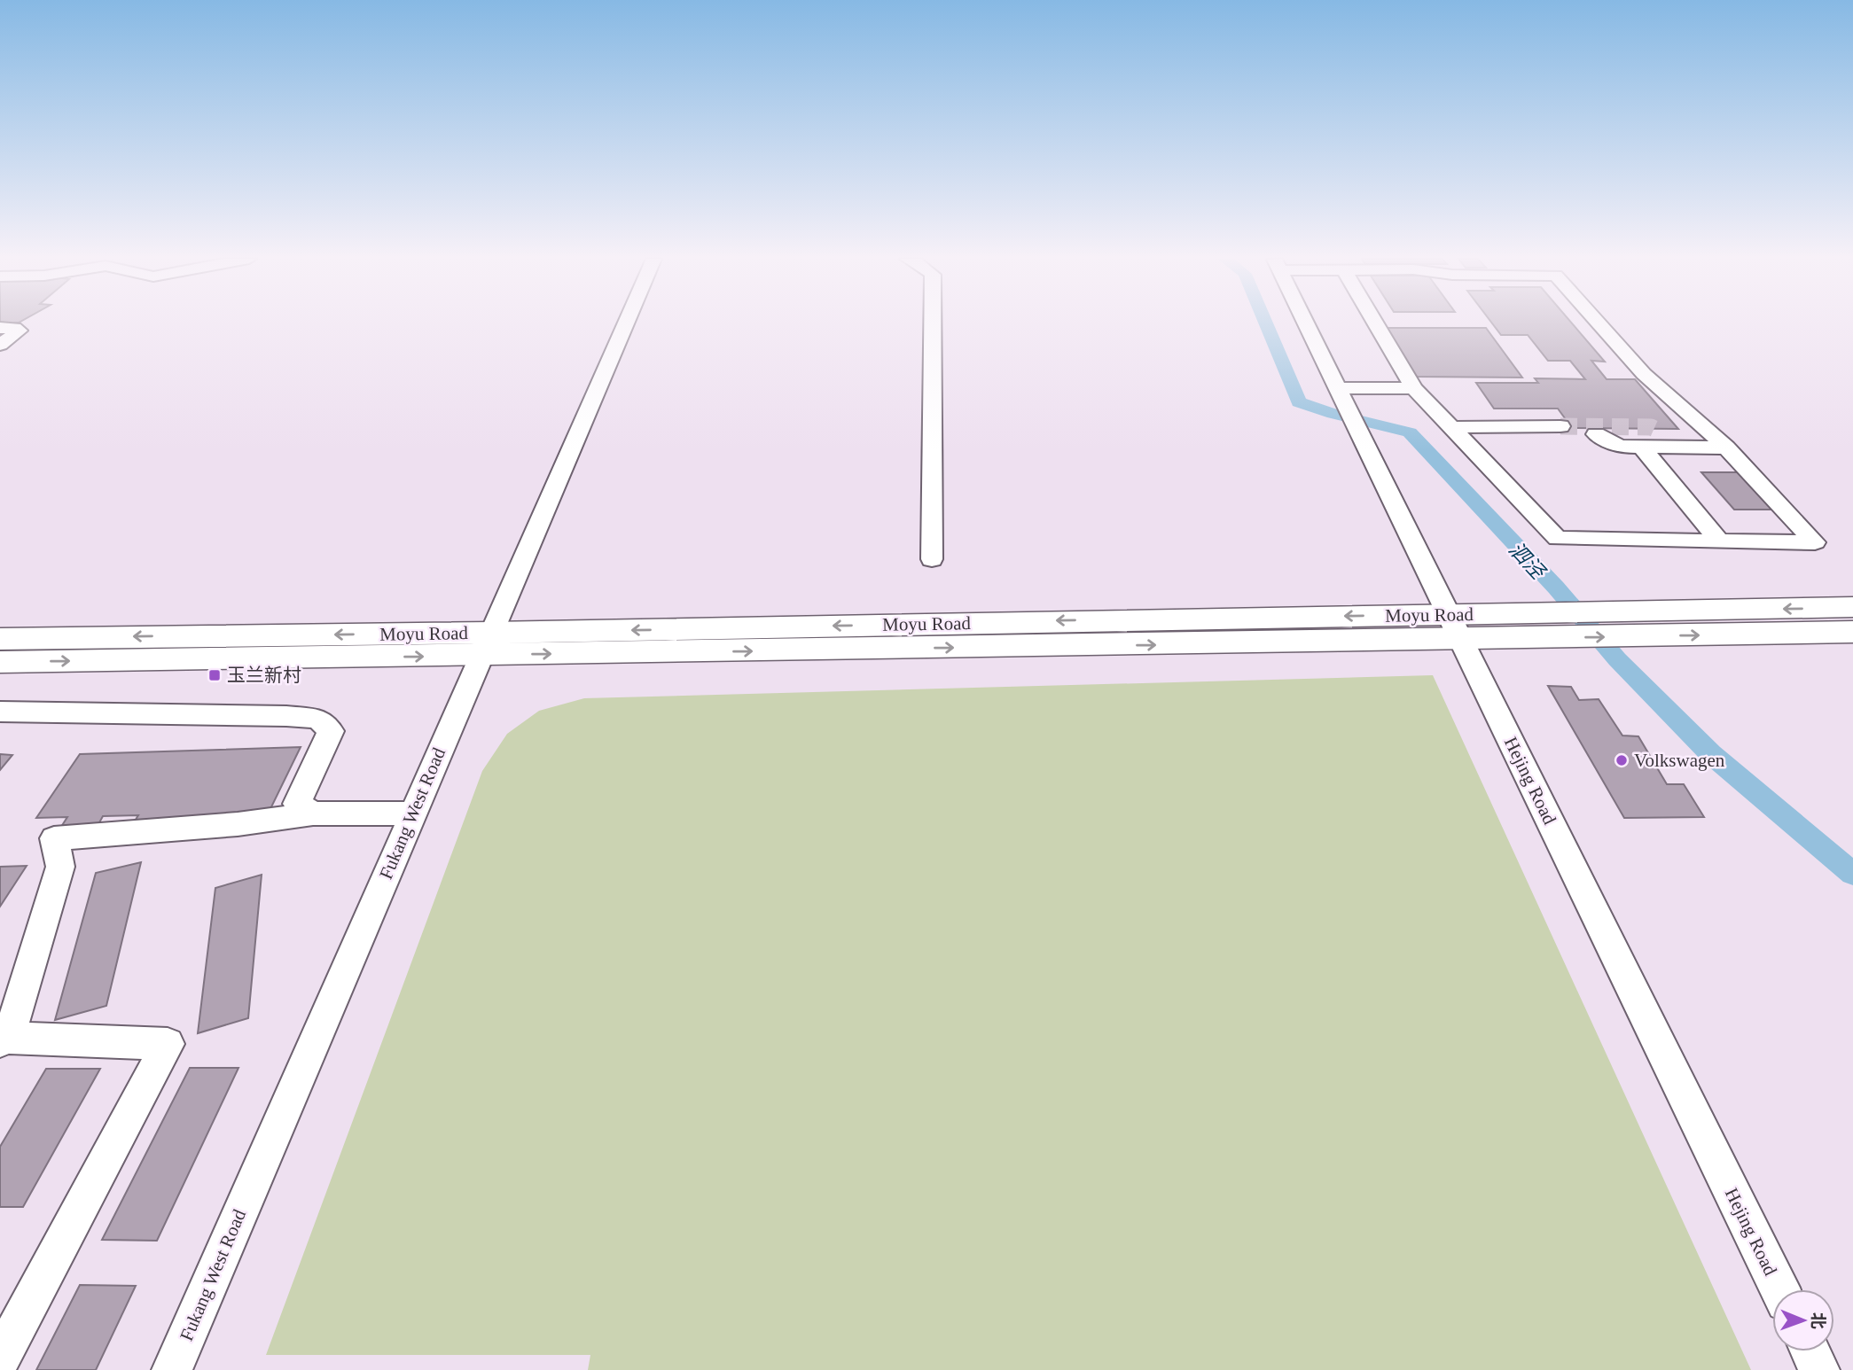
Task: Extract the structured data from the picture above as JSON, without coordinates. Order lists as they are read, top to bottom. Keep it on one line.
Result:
{"streets":{"main road":["Moyu Road"],"street":["Hejing Road","Fukang West Road"]},"crossings":[["Moyu Road","Hejing Road"],["Moyu Road","Fukang West Road"]],"water":["泗泾"],"places":{"transit":["玉兰新村"],"other":["Volkswagen"]},"north":"right"}
